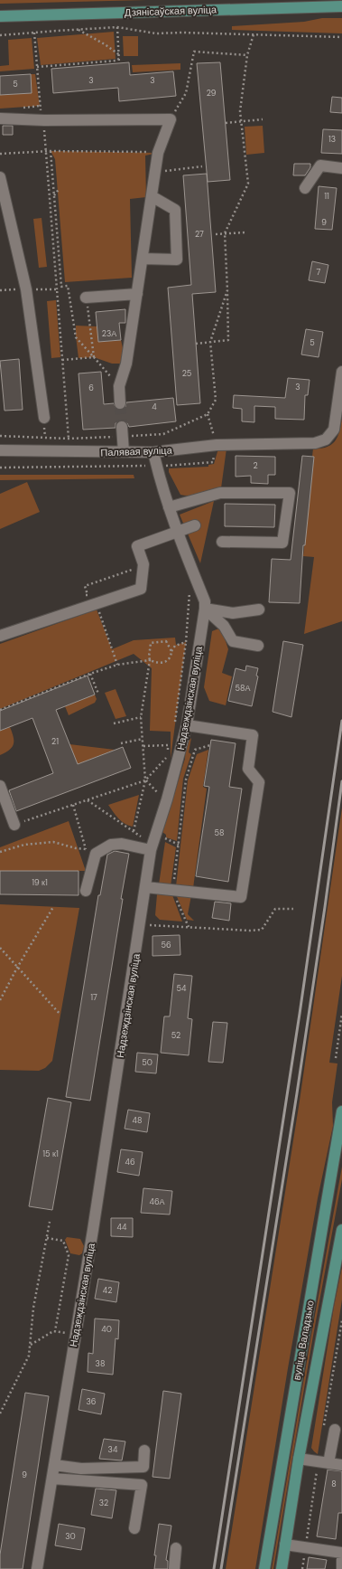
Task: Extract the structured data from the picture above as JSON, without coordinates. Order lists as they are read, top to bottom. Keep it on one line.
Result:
{"streets":{"main road":["Дзянісаўская вуліца","вуліца Валадзько"],"street":["Палявая вуліца","Надзеждзінская вуліца"]},"crossings":[["Палявая вуліца","Надзеждзінская вуліца"]],"house_numbers":["3","3","5","29","13","11","9","27","7","23А","5","25","3","6","4","2","58А","21","58","19 к1","56","54","17","52","50","48","15 к1","46","46А","44","42","40","38","36","34","9","8","32","30"]}
